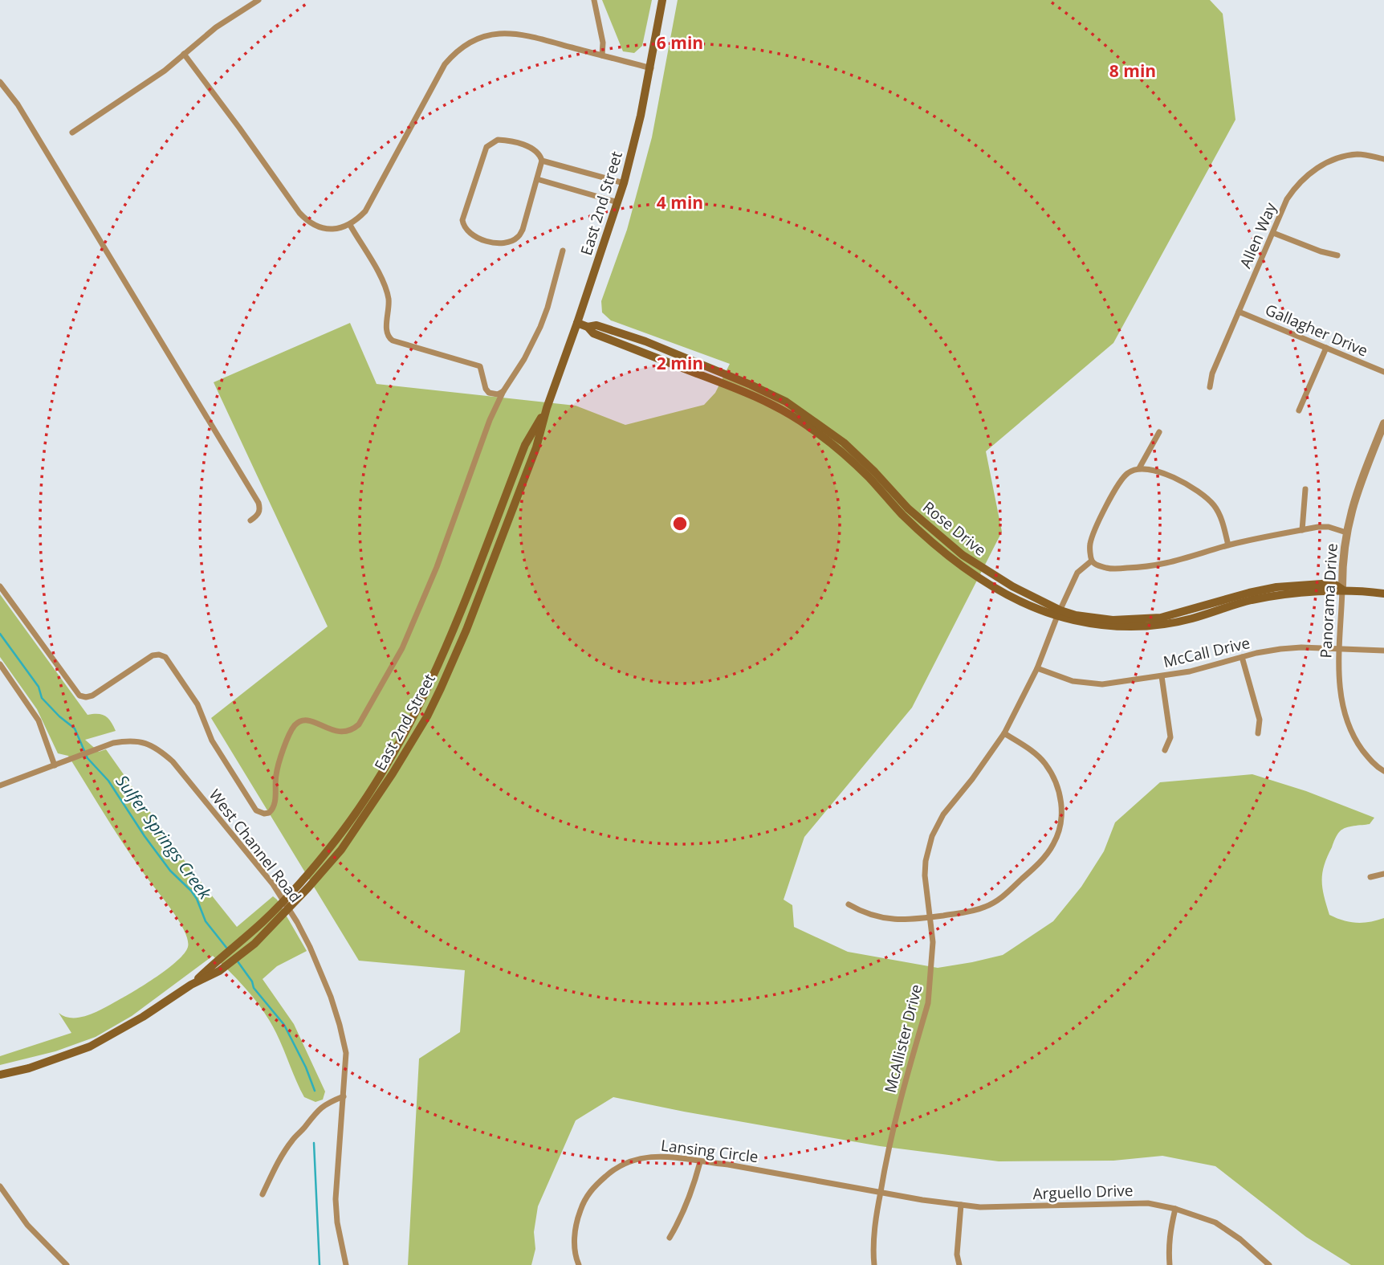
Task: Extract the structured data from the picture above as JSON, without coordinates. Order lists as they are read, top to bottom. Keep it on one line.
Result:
{"streets":{"main road":["East 2nd Street","Rose Drive"],"street":["Allen Way","Gallagher Drive","Panorama Drive","McCall Drive","West Channel Road","McAllister Drive","Lansing Circle","Arguello Drive"]},"crossings":[["East 2nd Street","Rose Drive"],["Allen Way","Gallagher Drive"],["Rose Drive","Panorama Drive"],["Rose Drive","McAllister Drive"],["Panorama Drive","McCall Drive"],["McCall Drive","McAllister Drive"],["McAllister Drive","Lansing Circle"],["McAllister Drive","Arguello Drive"],["Lansing Circle","Arguello Drive"]],"water":["Sulfer Springs Creek"],"rings":["6 min","8 min","4 min","2 min"]}
